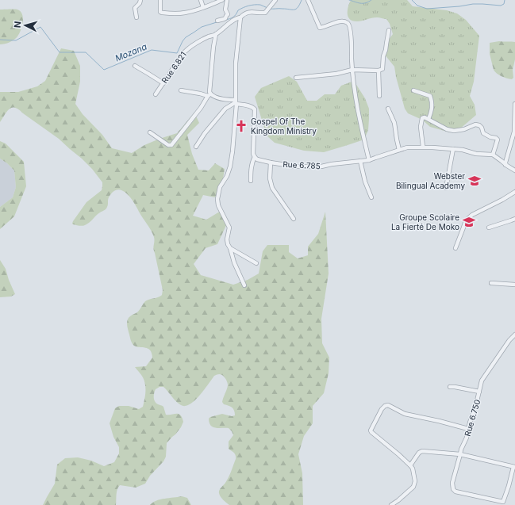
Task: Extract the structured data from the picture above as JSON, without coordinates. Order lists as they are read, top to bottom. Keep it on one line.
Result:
{"streets":{"street":["Rue 6.821","Rue 6.785","Rue 6.750"]},"water":["Mozana"],"places":{"church":["Gospel Of The Kingdom Ministry"],"school or university":["Webster Bilingual Academy","Groupe Scolaire La Fierté De Moko"]},"north":"left"}
